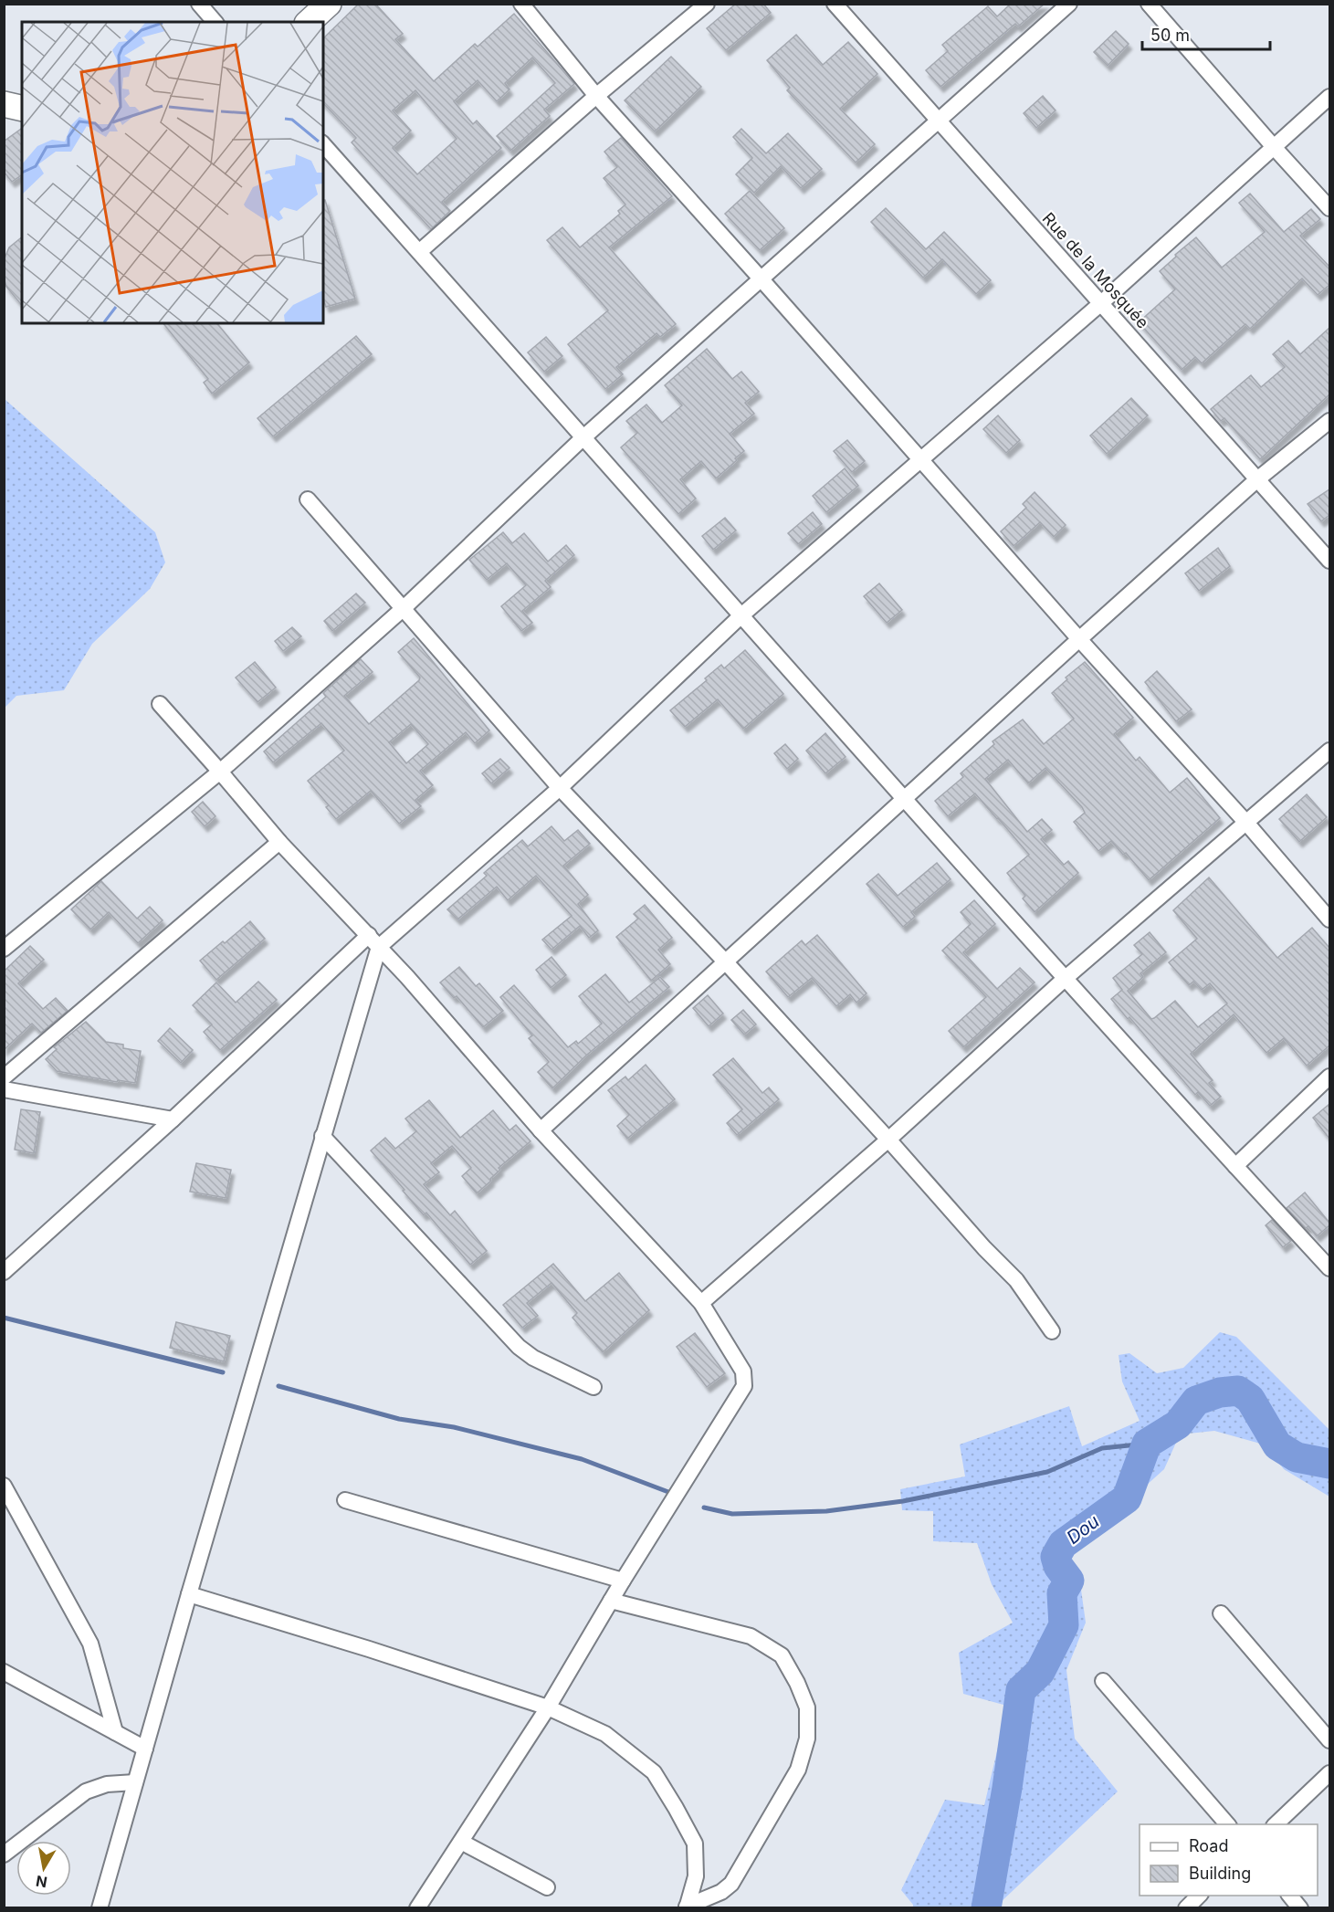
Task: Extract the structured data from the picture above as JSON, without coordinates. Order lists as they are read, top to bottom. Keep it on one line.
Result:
{"streets":{"street":["Rue de la Mosquée"]},"water":["Dou"],"legend":["Road","Building"],"scale_bar":"50 m","north":"bottom"}
